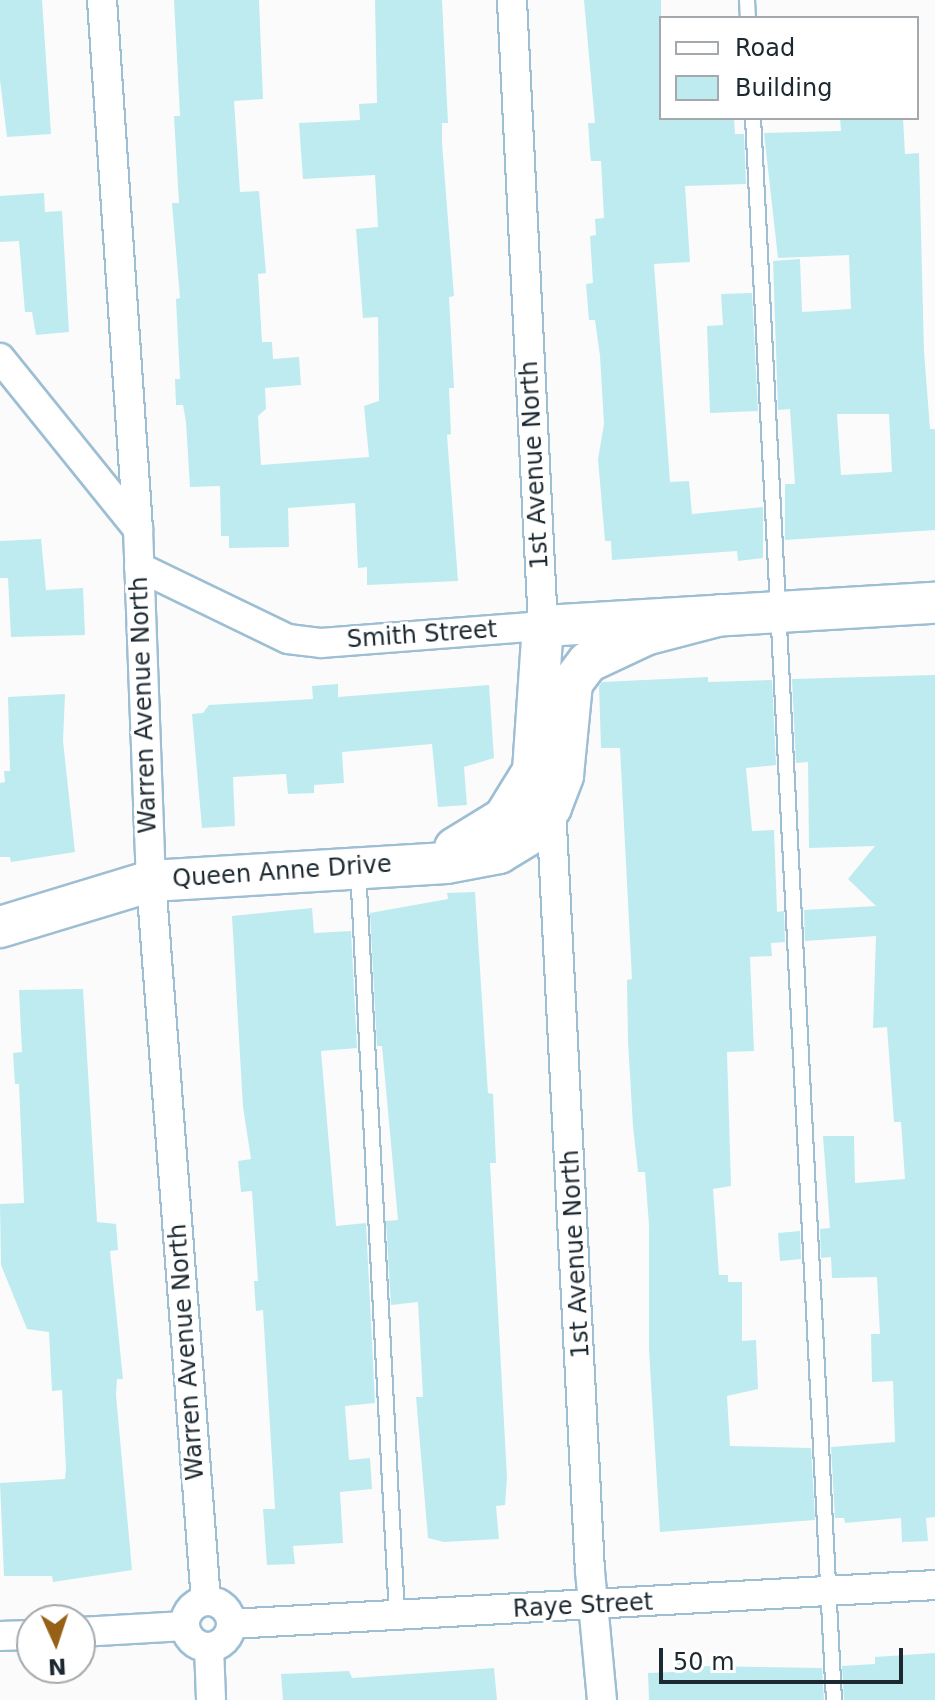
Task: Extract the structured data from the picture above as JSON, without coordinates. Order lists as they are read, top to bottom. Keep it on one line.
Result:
{"streets":{"main road":["1st Avenue North","Smith Street","Queen Anne Drive"],"street":["Warren Avenue North","Raye Street"]},"crossings":[["1st Avenue North","Smith Street"],["1st Avenue North","Queen Anne Drive"],["1st Avenue North","Raye Street"],["Smith Street","Warren Avenue North"],["Smith Street","Queen Anne Drive"],["Warren Avenue North","Queen Anne Drive"],["Warren Avenue North","Raye Street"]],"legend":["Road","Building"],"scale_bar":"50 m","north":"bottom"}
